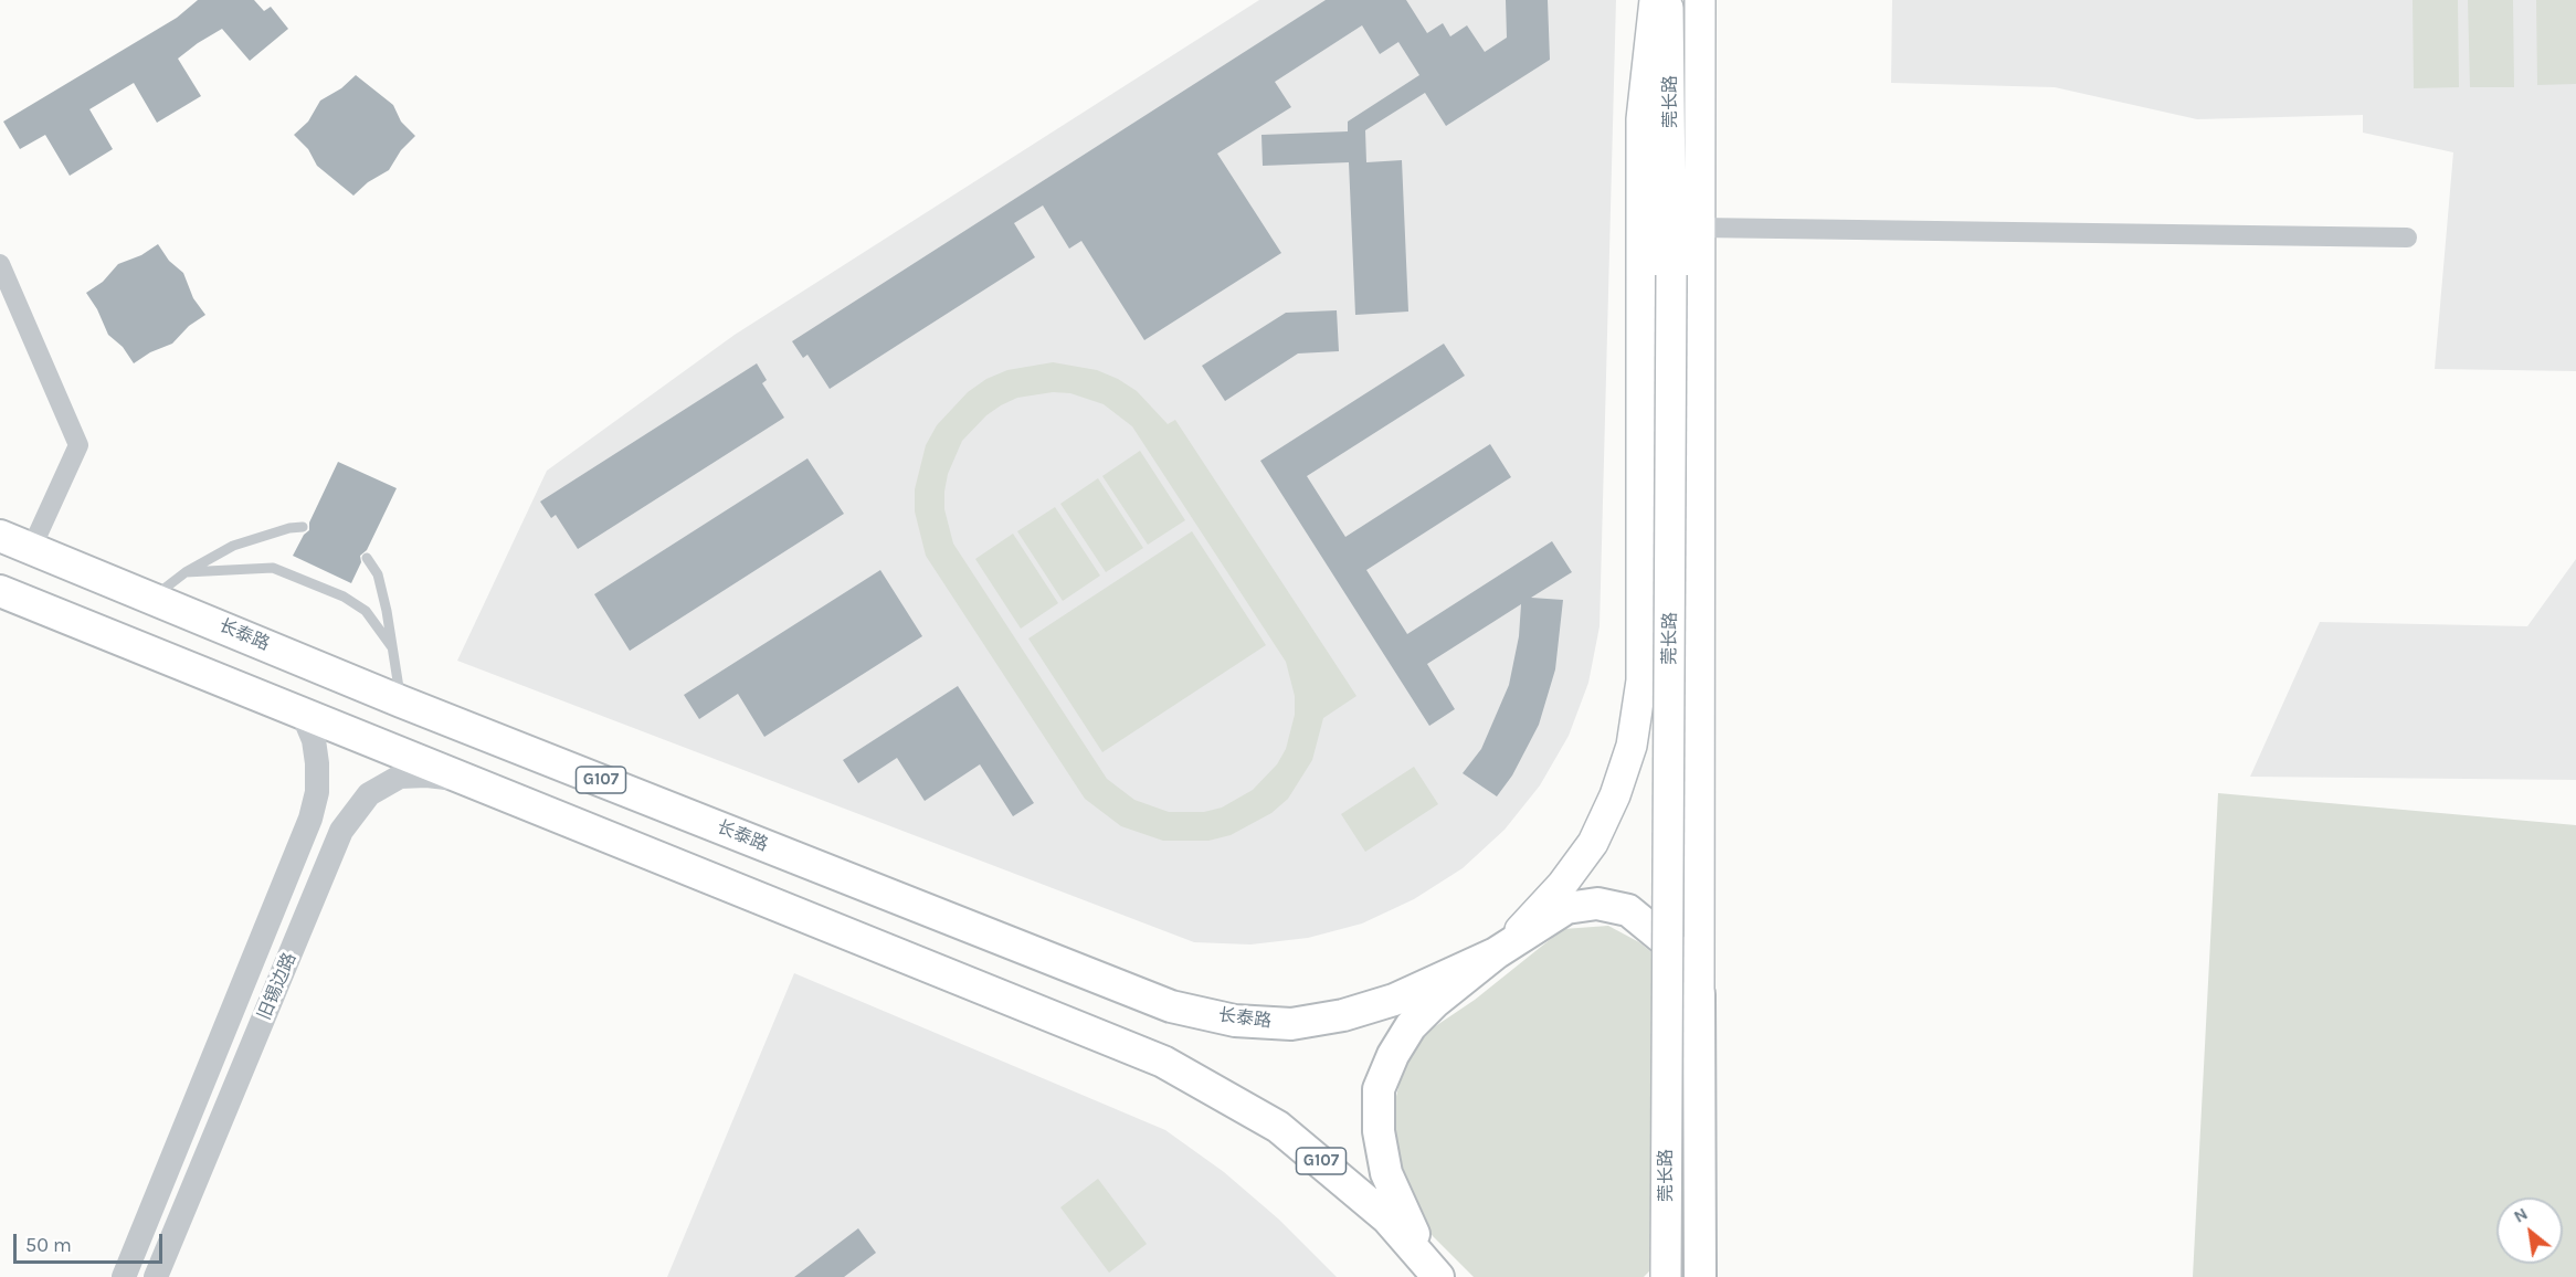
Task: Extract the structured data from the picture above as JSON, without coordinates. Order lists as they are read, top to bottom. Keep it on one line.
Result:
{"streets":{"highway":["莞长路","长泰路","G107"],"street":["旧锡边路"]},"crossings":[["莞长路","长泰路"],["莞长路","G107"],["长泰路","G107"],["G107","旧锡边路"]],"scale_bar":"50 m","north":"top left"}
